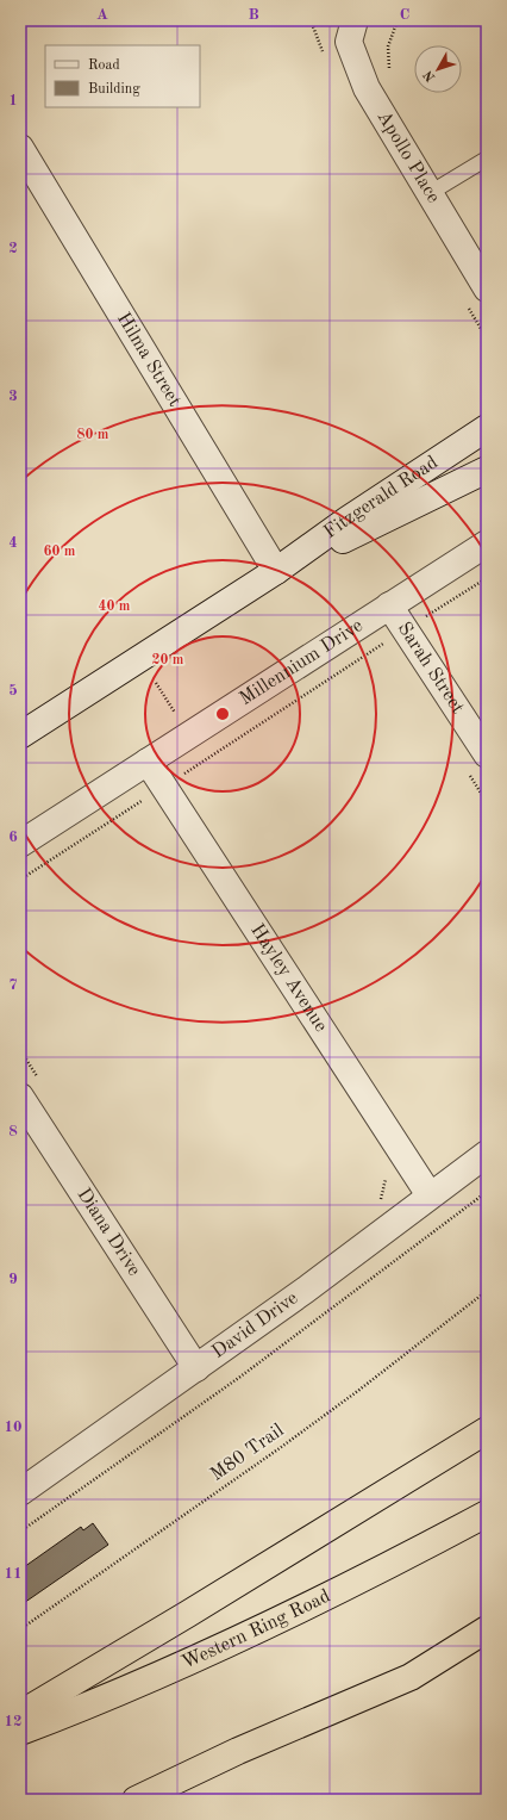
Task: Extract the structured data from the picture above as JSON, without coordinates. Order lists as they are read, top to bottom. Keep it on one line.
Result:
{"streets":{"highway":["Western Ring Road"],"street":["Apollo Place","Hilma Street","Fitzgerald Road","Millennium Drive","Sarah Street","Hayley Avenue","Diana Drive","David Drive"],"path":["M80 Trail"]},"crossings":[["Hilma Street","Fitzgerald Road"],["Millennium Drive","Sarah Street"],["Millennium Drive","Hayley Avenue"],["Hayley Avenue","David Drive"],["Diana Drive","David Drive"]],"legend":["Road","Building"],"north":"bottom left","grid":{"columns":["A","B","C"],"rows":["1","2","3","4","5","6","7","8","9","10","11","12"]},"rings":["80 m","60 m","40 m","20 m"]}
